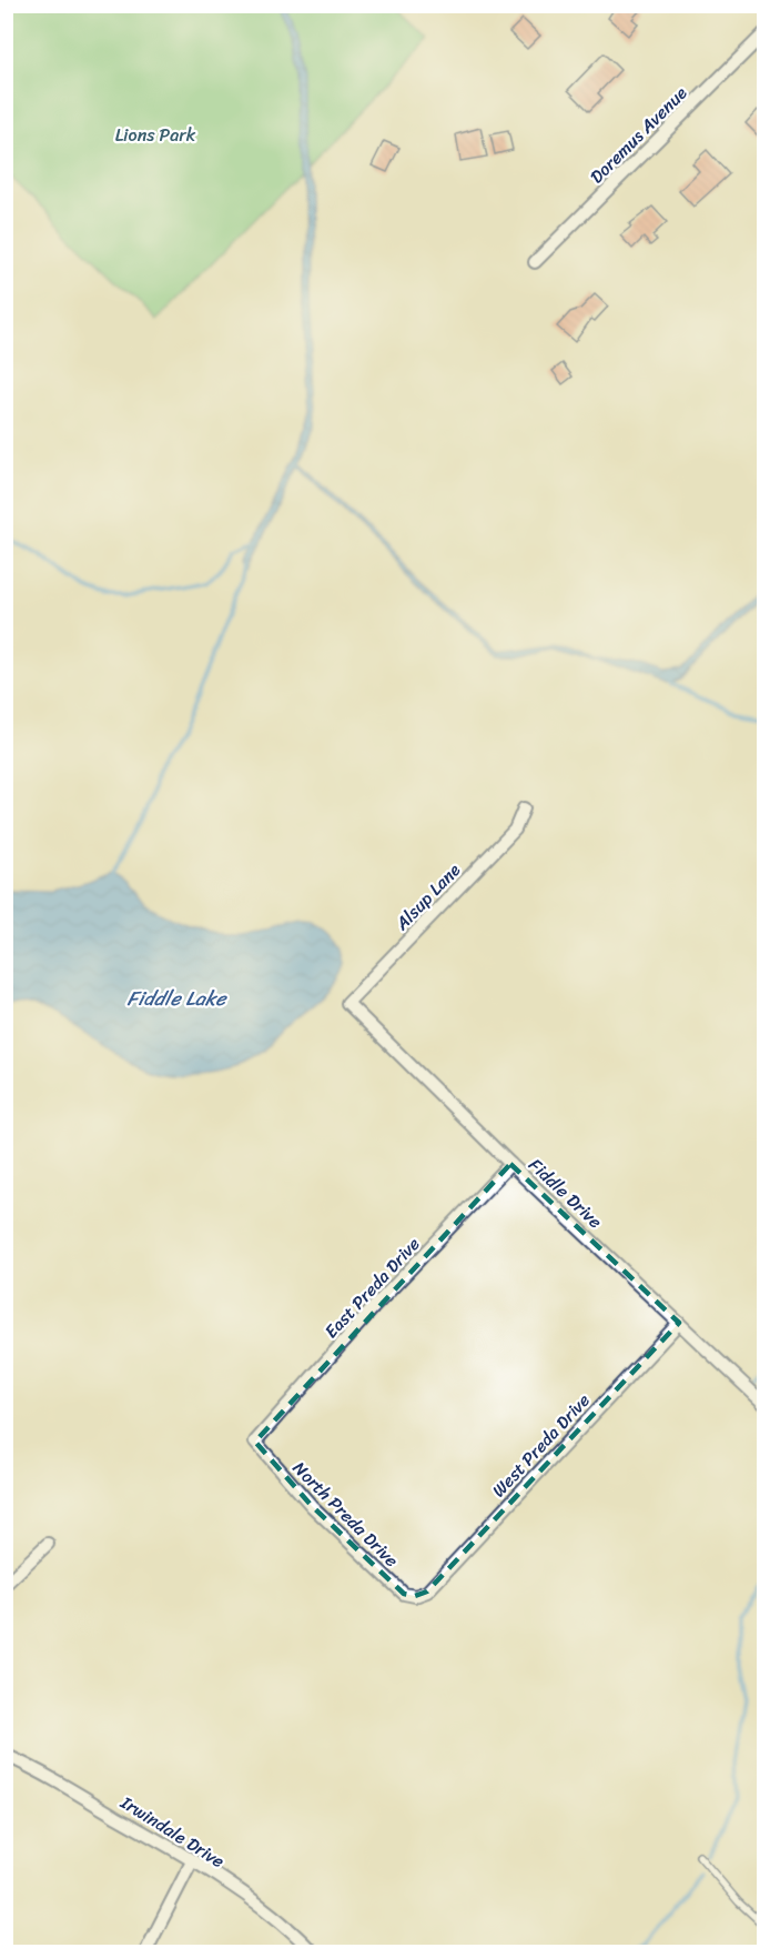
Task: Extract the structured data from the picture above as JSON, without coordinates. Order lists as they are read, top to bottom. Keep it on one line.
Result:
{"streets":{"street":["Doremus Avenue","Alsup Lane","Fiddle Drive","East Preda Drive","West Preda Drive","North Preda Drive","Irwindale Drive"]},"crossings":[["Alsup Lane","Fiddle Drive"],["Fiddle Drive","East Preda Drive"],["Fiddle Drive","West Preda Drive"],["East Preda Drive","North Preda Drive"],["West Preda Drive","North Preda Drive"]],"water":["Fiddle Lake"],"parks":["Lions Park"]}
